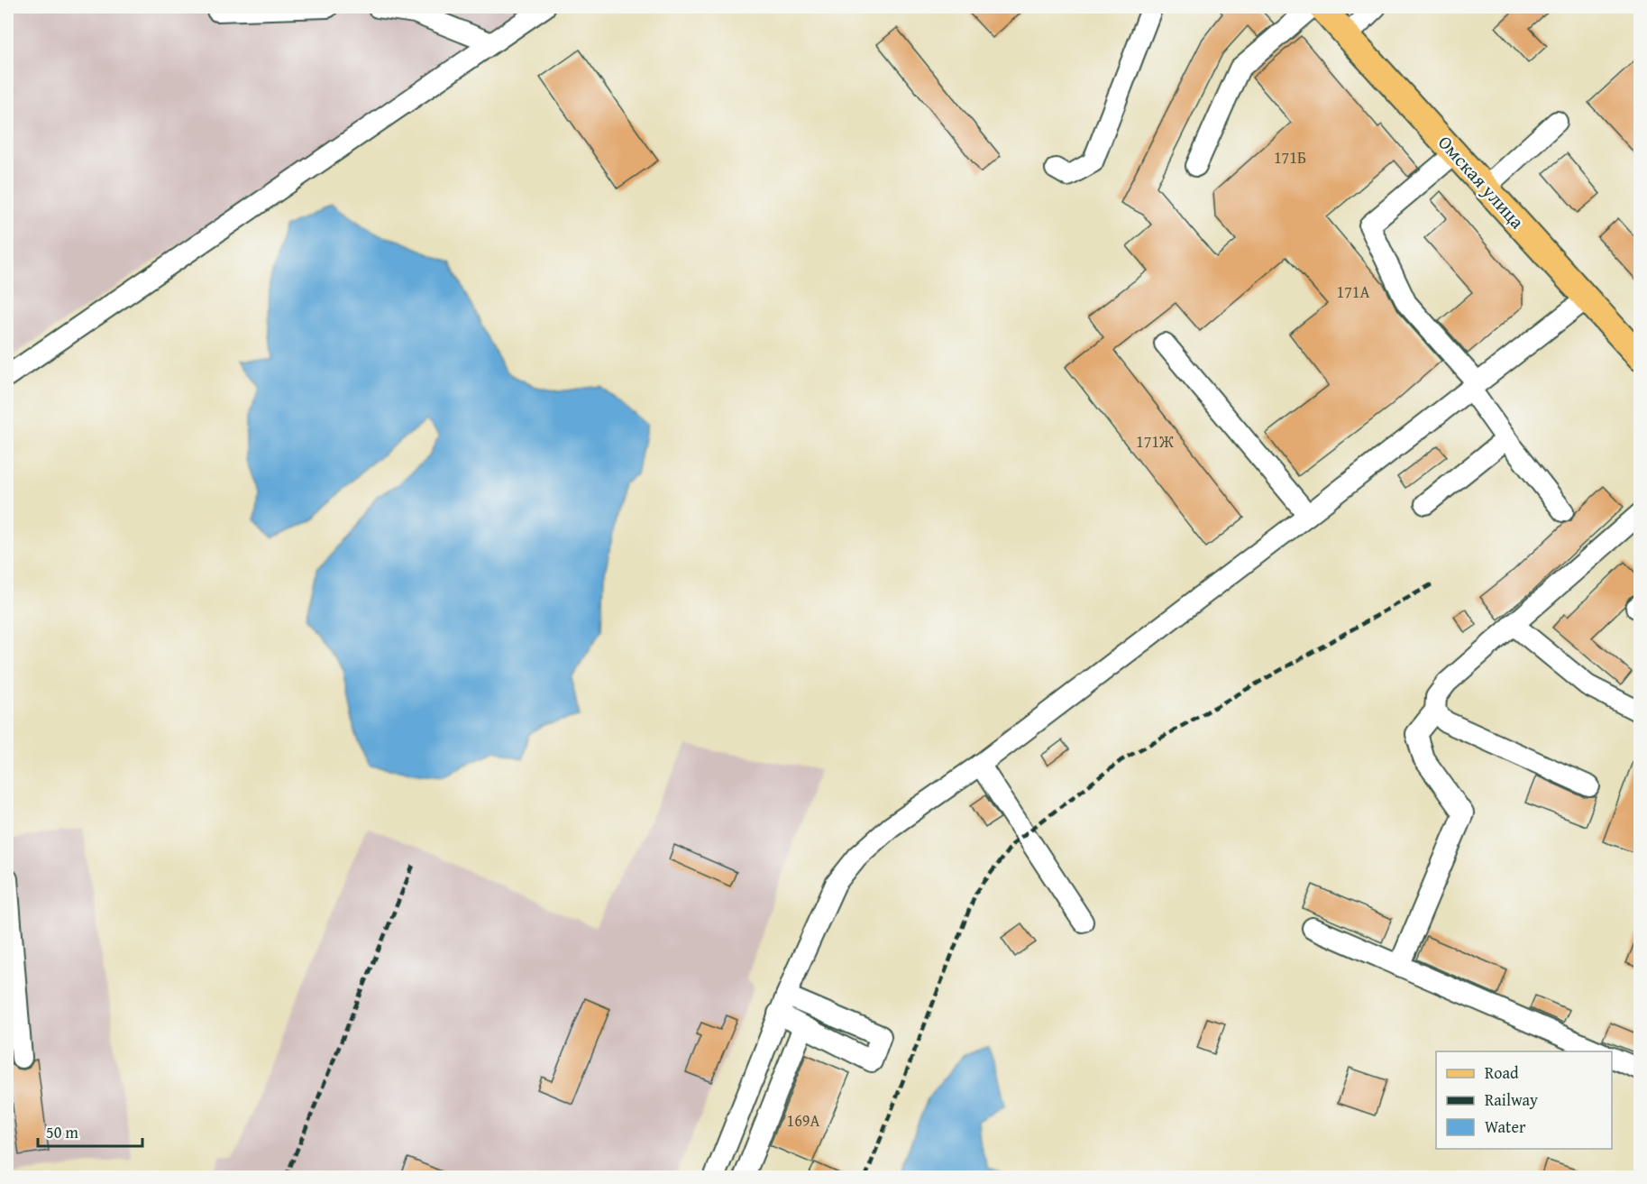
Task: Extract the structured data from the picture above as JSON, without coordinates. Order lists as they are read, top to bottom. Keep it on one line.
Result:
{"streets":{"main road":["Омская улица"]},"house_numbers":["171Б","171А","171Ж","169А"],"legend":["Road","Railway","Water"],"scale_bar":"50 m"}
